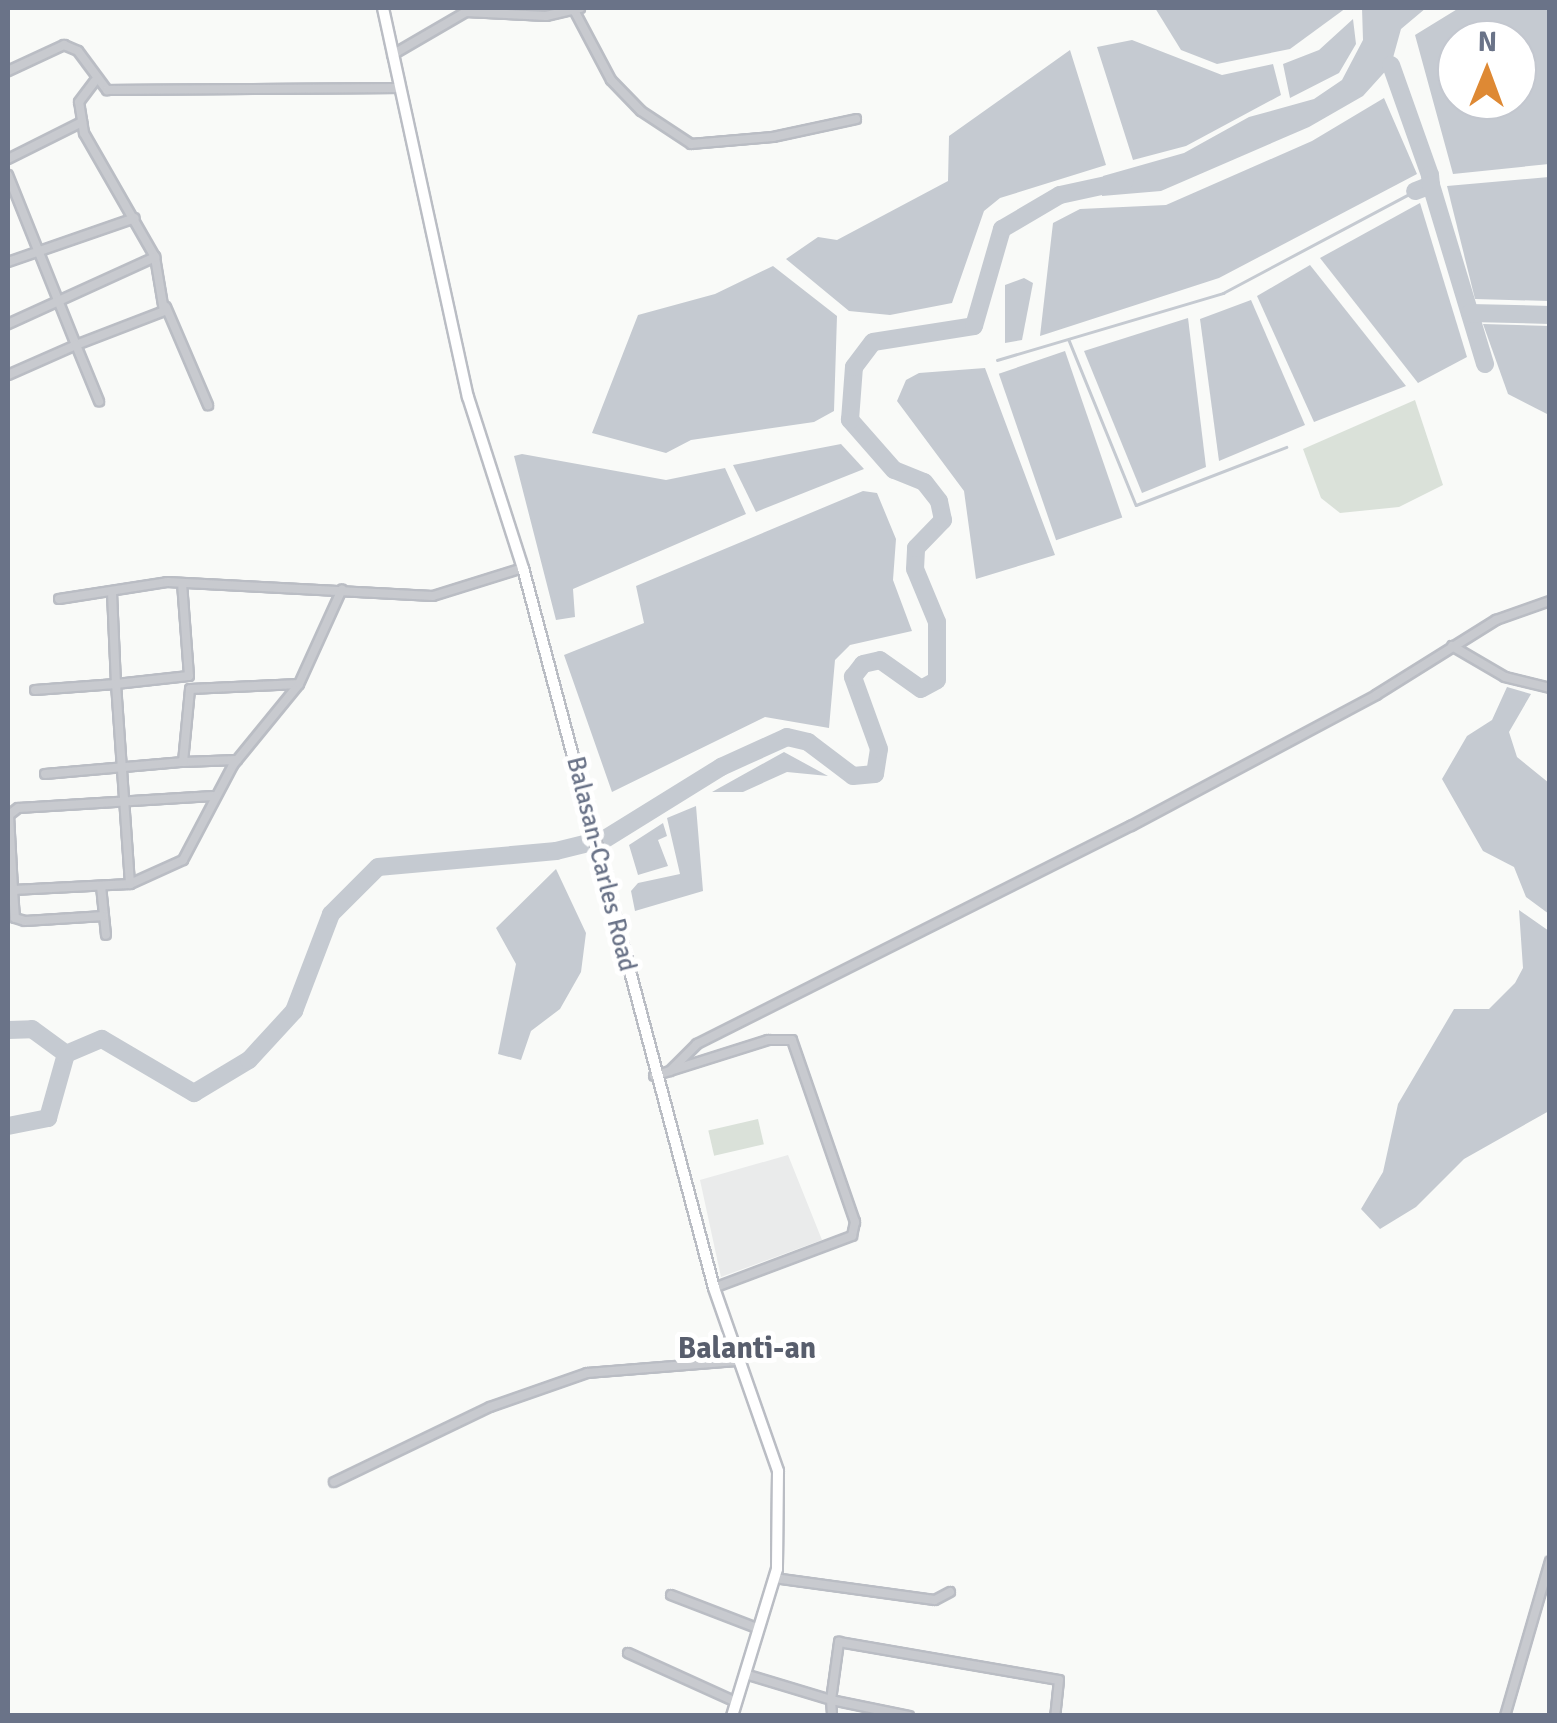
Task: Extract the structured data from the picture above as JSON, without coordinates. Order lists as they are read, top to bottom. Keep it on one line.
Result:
{"streets":{"main road":["Balasan-Carles Road"]},"districts":["Balanti-an"],"north":"top"}
